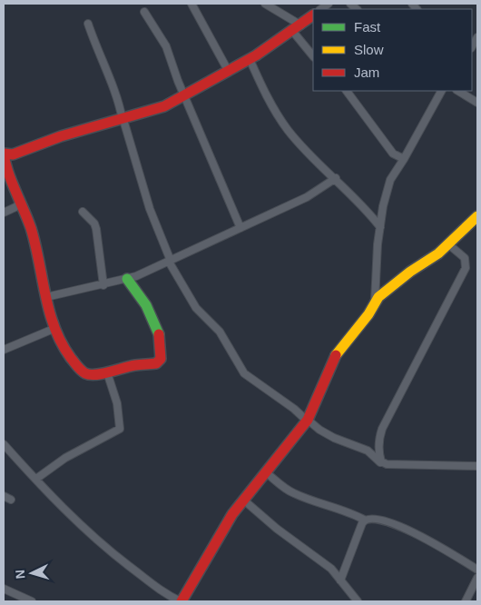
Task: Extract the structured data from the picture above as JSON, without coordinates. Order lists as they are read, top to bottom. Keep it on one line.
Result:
{"legend":["Fast","Slow","Jam"],"north":"left"}
